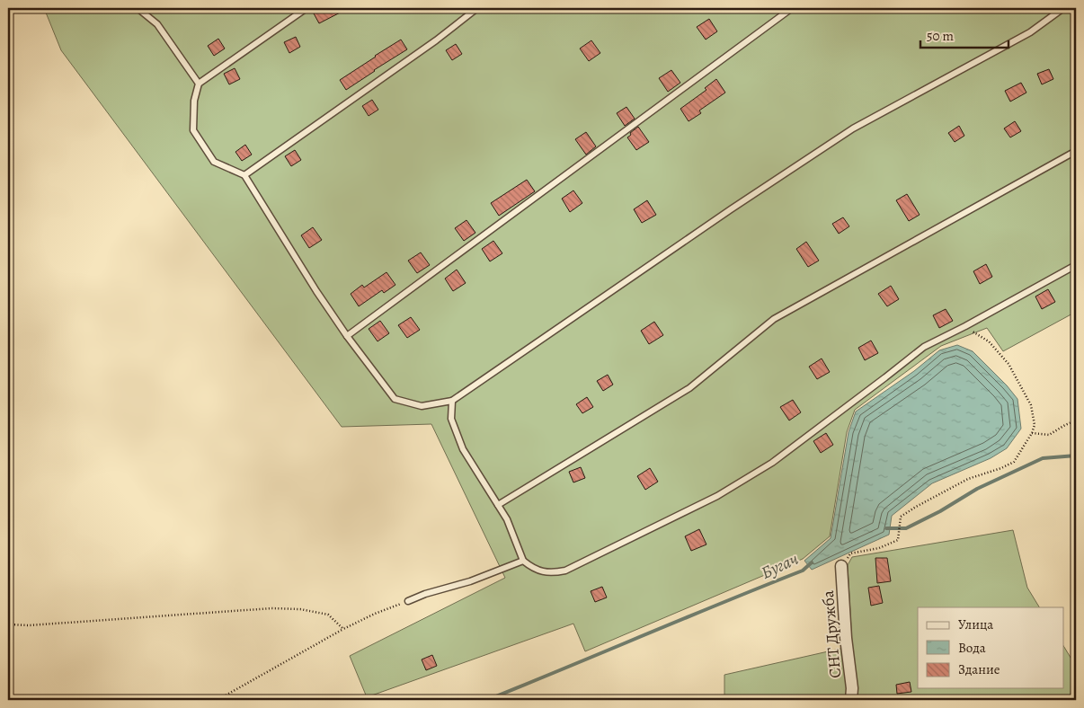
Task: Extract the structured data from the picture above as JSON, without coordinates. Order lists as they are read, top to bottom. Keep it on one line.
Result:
{"streets":{"street":["СНТ Дружба"]},"water":["Бугач"],"legend":["Улица","Вода","Здание"],"scale_bar":"50 m"}
